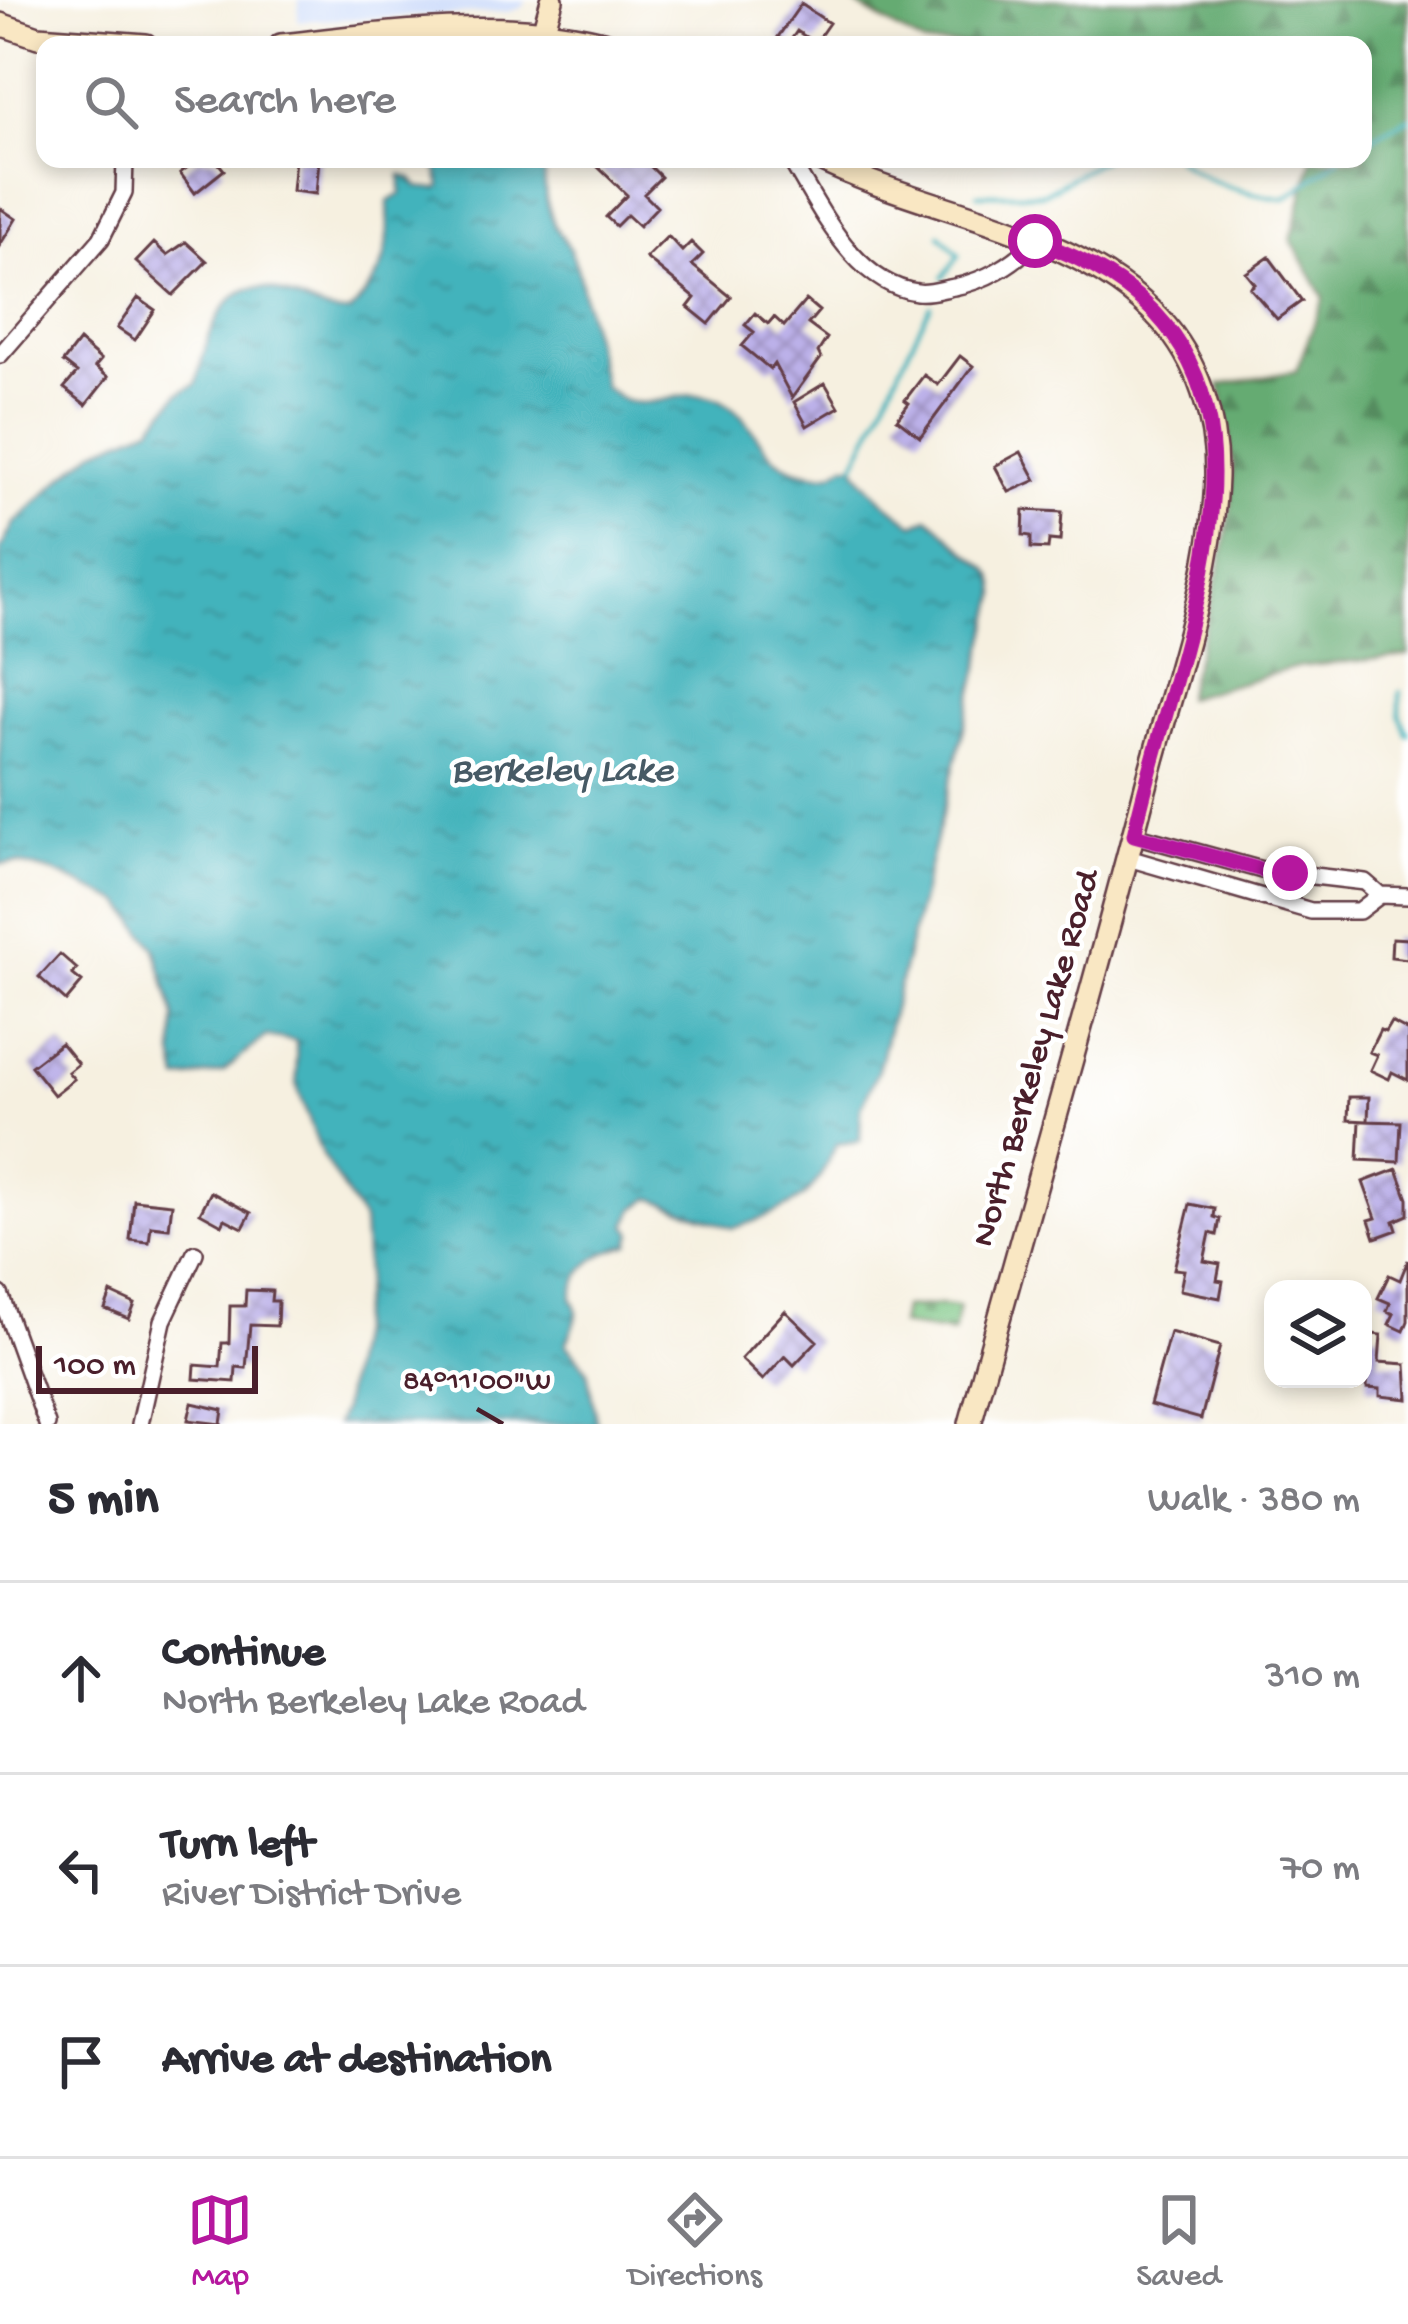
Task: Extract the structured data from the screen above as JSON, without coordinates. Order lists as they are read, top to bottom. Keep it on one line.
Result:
{"streets":{"street":["North Berkeley Lake Road"]},"water":["Berkeley Lake"],"scale_bar":"100 m","page":{"search":"Search here","scale":"100 m","heading":["5 min","Walk · 380 m"],"list":[["Continue","North Berkeley Lake Road","310 m"],["Turn left","River District Drive","70 m"],"Arrive at destination"],"nav":["Map","Directions","Saved"]},"coordinates":["84°11'00\"W"]}
